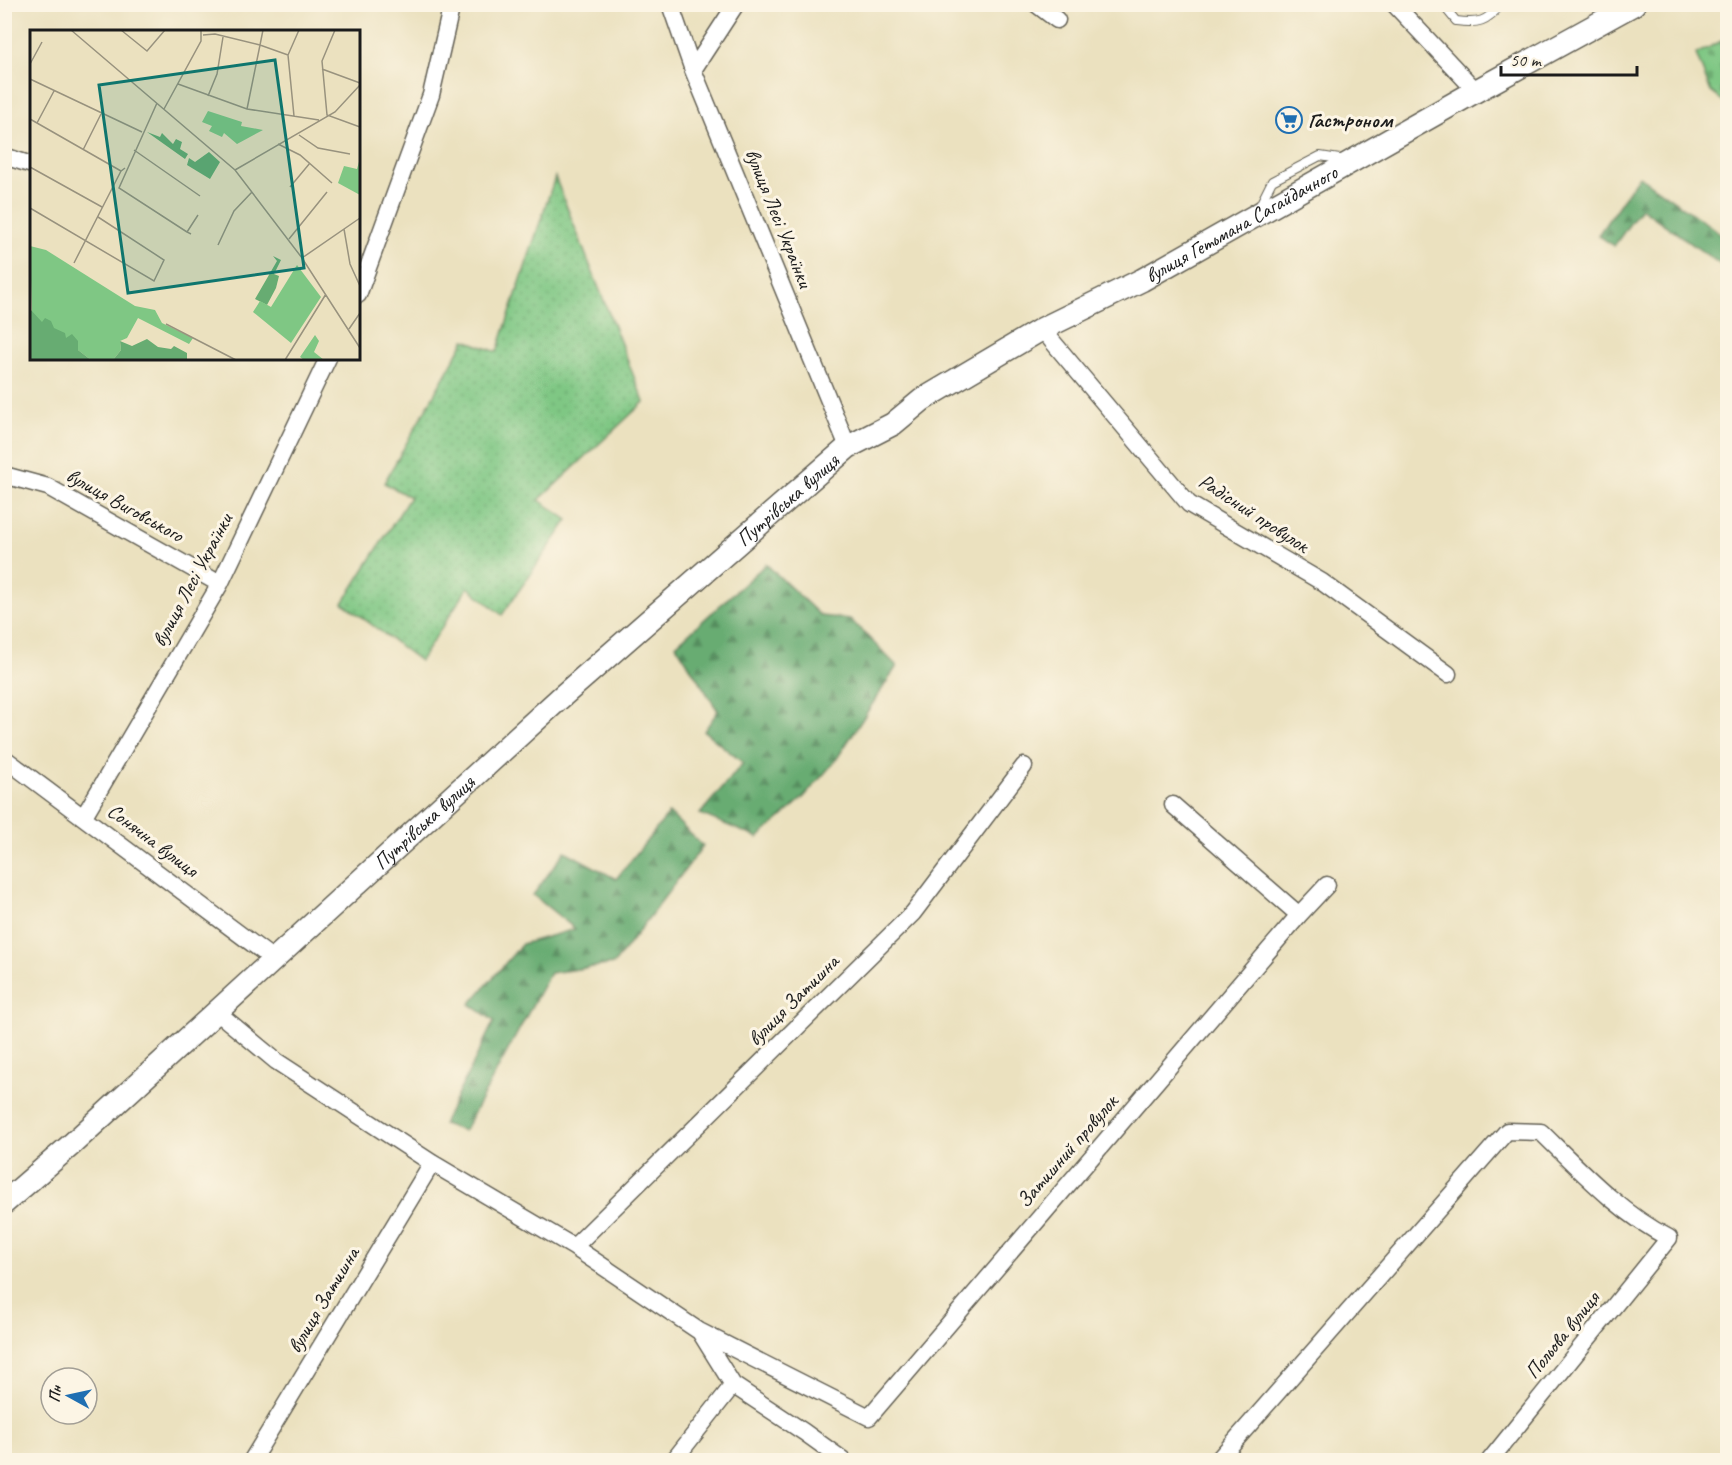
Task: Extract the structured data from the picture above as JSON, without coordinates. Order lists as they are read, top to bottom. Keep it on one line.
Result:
{"streets":{"main road":["вулиця Гетьмана Сагайдачного","Путрівська вулиця"],"street":["вулиця Лесі Українки","вулиця Виговського","Радісний провулок","Сонячна вулиця","вулиця Затишна","Затишний провулок","Польова вулиця"]},"crossings":[["вулиця Лесі Українки","вулиця Гетьмана Сагайдачного"],["вулиця Лесі Українки","Путрівська вулиця"],["вулиця Лесі Українки","вулиця Виговського"],["вулиця Лесі Українки","Сонячна вулиця"],["вулиця Гетьмана Сагайдачного","Путрівська вулиця"],["вулиця Гетьмана Сагайдачного","Радісний провулок"],["Путрівська вулиця","Сонячна вулиця"]],"places":{"supermarket":["Гастроном"]},"scale_bar":"50 m","north":"left"}
